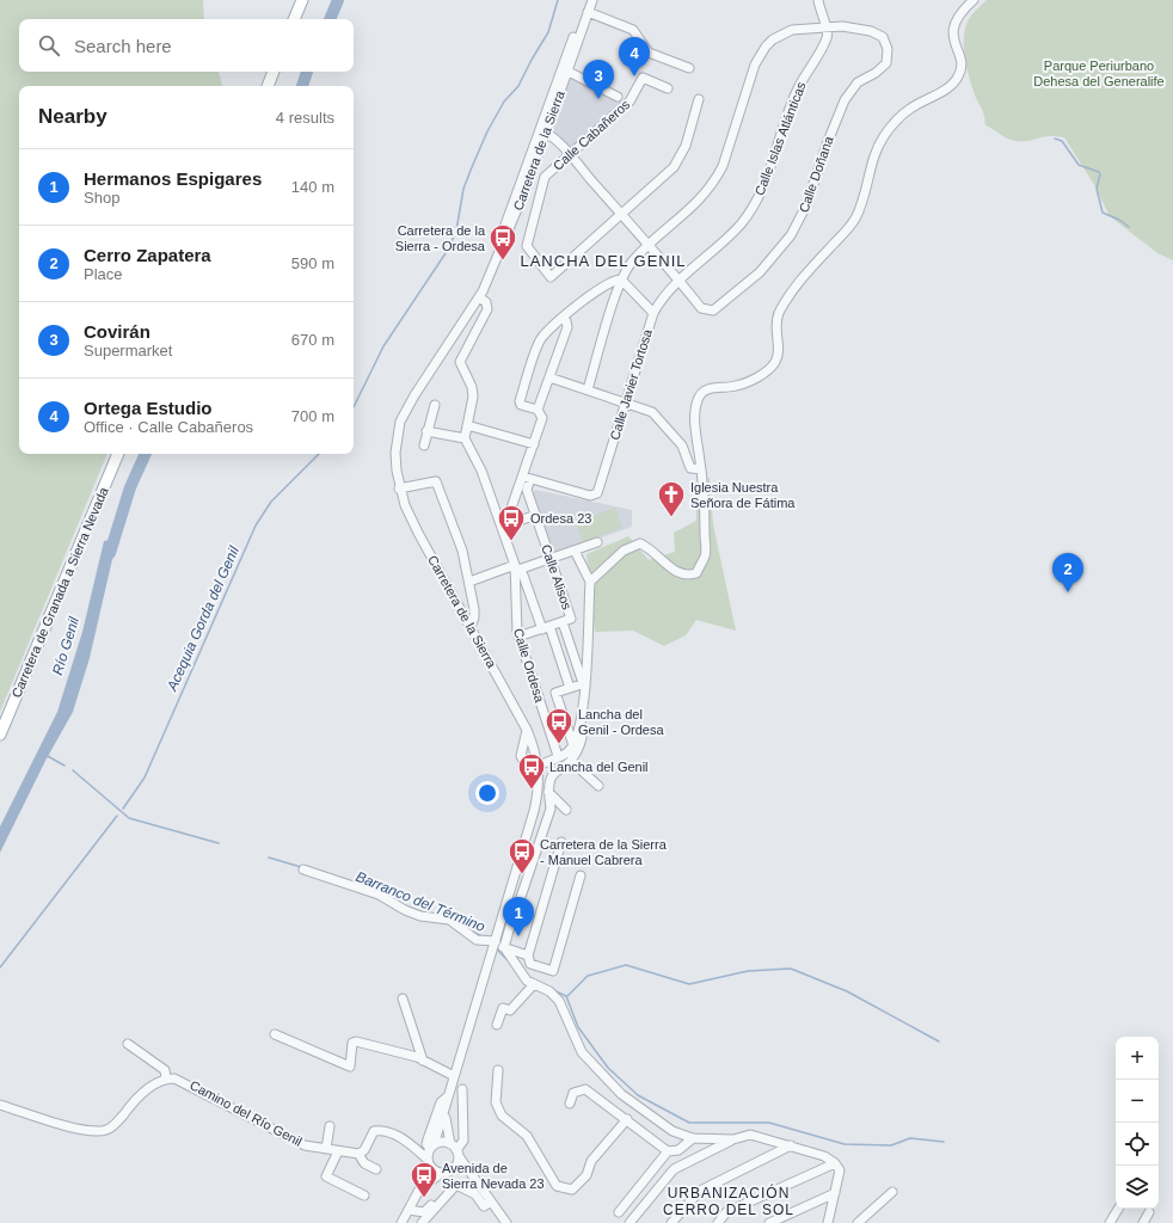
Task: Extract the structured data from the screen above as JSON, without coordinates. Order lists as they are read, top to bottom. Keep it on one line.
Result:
{"streets":{"main road":["Carretera de Granada a Sierra Nevada"],"street":["Calle Cabañeros","Calle Islas Atlánticas","Carretera de la Sierra","Calle Doñana","Calle Javier Tortosa","Calle Alisos","Calle Ordesa","Camino del Río Genil"]},"crossings":[["Calle Cabañeros","Calle Doñana"],["Calle Islas Atlánticas","Calle Doñana"],["Calle Islas Atlánticas","Calle Javier Tortosa"],["Carretera de la Sierra","Calle Doñana"],["Calle Doñana","Calle Javier Tortosa"],["Calle Javier Tortosa","Calle Alisos"]],"districts":["LANCHA DEL GENIL","URBANIZACIÓN CERRO DEL SOL"],"water":["Acequia Gorda del Genil","Río Genil","Barranco del Término"],"parks":["Parque Periurbano Dehesa del Generalife"],"places":{"bus stop":["Carretera de la Sierra - Ordesa","Ordesa 23","Lancha del Genil - Ordesa","Lancha del Genil","Carretera de la Sierra - Manuel Cabrera","Avenida de Sierra Nevada 23"],"church":["Iglesia Nuestra Señora de Fátima"]},"page":{"search":"Search here","pins":["4","3","2","1"],"heading":["Nearby","4 results"],"list":[{"mark":"1","name":"Hermanos Espigares","note":"Shop","value":"140 m"},{"mark":"2","name":"Cerro Zapatera","note":"Place","value":"590 m"},{"mark":"3","name":"Covirán","note":"Supermarket","value":"670 m"},{"mark":"4","name":"Ortega Estudio","note":"Office · Calle Cabañeros","value":"700 m"}],"map_buttons":["+","−"]}}
